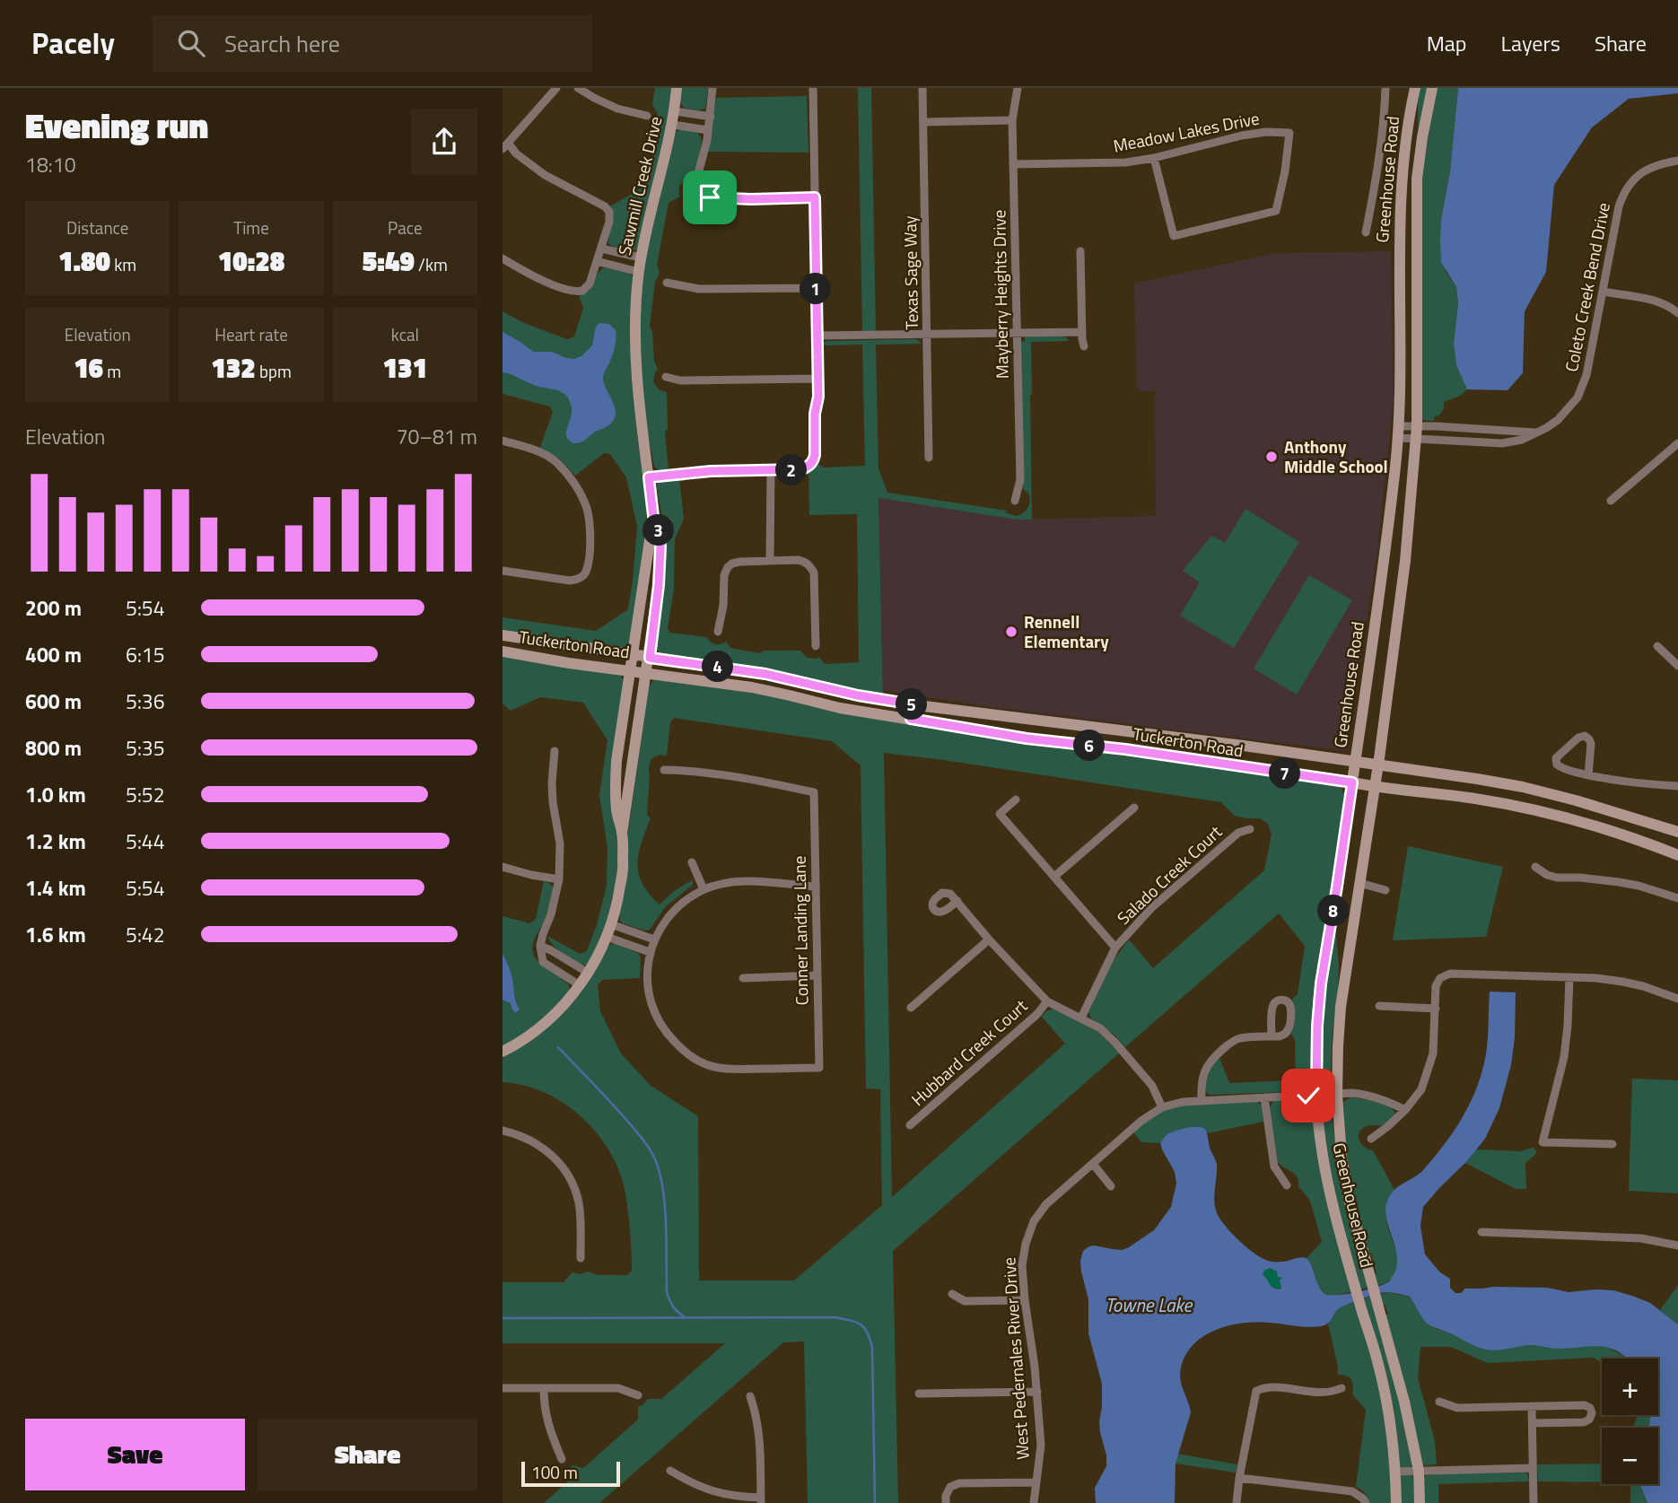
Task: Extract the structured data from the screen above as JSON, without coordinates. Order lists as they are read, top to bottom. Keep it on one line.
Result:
{"streets":{"main road":["Greenhouse Road","Sawmill Creek Drive","Tuckerton Road"],"street":["Meadow Lakes Drive","Texas Sage Way","Coleto Creek Bend Drive","Mayberry Heights Drive","Salado Creek Court","Conner Landing Lane","Hubbard Creek Court","West Pedernales River Drive"]},"crossings":[["Meadow Lakes Drive","Mayberry Heights Drive"],["Greenhouse Road","Coleto Creek Bend Drive"],["Greenhouse Road","Tuckerton Road"],["Greenhouse Road","West Pedernales River Drive"],["Sawmill Creek Drive","Tuckerton Road"]],"water":["Towne Lake"],"places":["Anthony Middle School","Rennell Elementary"],"scale_bar":"100 m","page":{"header":"Pacely","search":"Search here","nav":["Map","Layers","Share"],"heading":["Evening run","18:10"],"stats":[["Distance","1.80 km"],["Time","10:28"],["Pace","5:49 /km"],["Elevation","16 m"],["Heart rate","132 bpm"],["kcal","131"]],"pins":["1","2","3","4","5","6","7","8"],"chart":["Elevation","70–81 m"],"list":[{"name":"200 m","note":"5:54"},{"name":"400 m","note":"6:15"},{"name":"600 m","note":"5:36"},{"name":"800 m","note":"5:35"},{"name":"1.0 km","note":"5:52"},{"name":"1.2 km","note":"5:44"},{"name":"1.4 km","note":"5:54"},{"name":"1.6 km","note":"5:42"}],"map_buttons":["+","−"],"buttons":["Save","Share"],"scale":"100 m"}}
